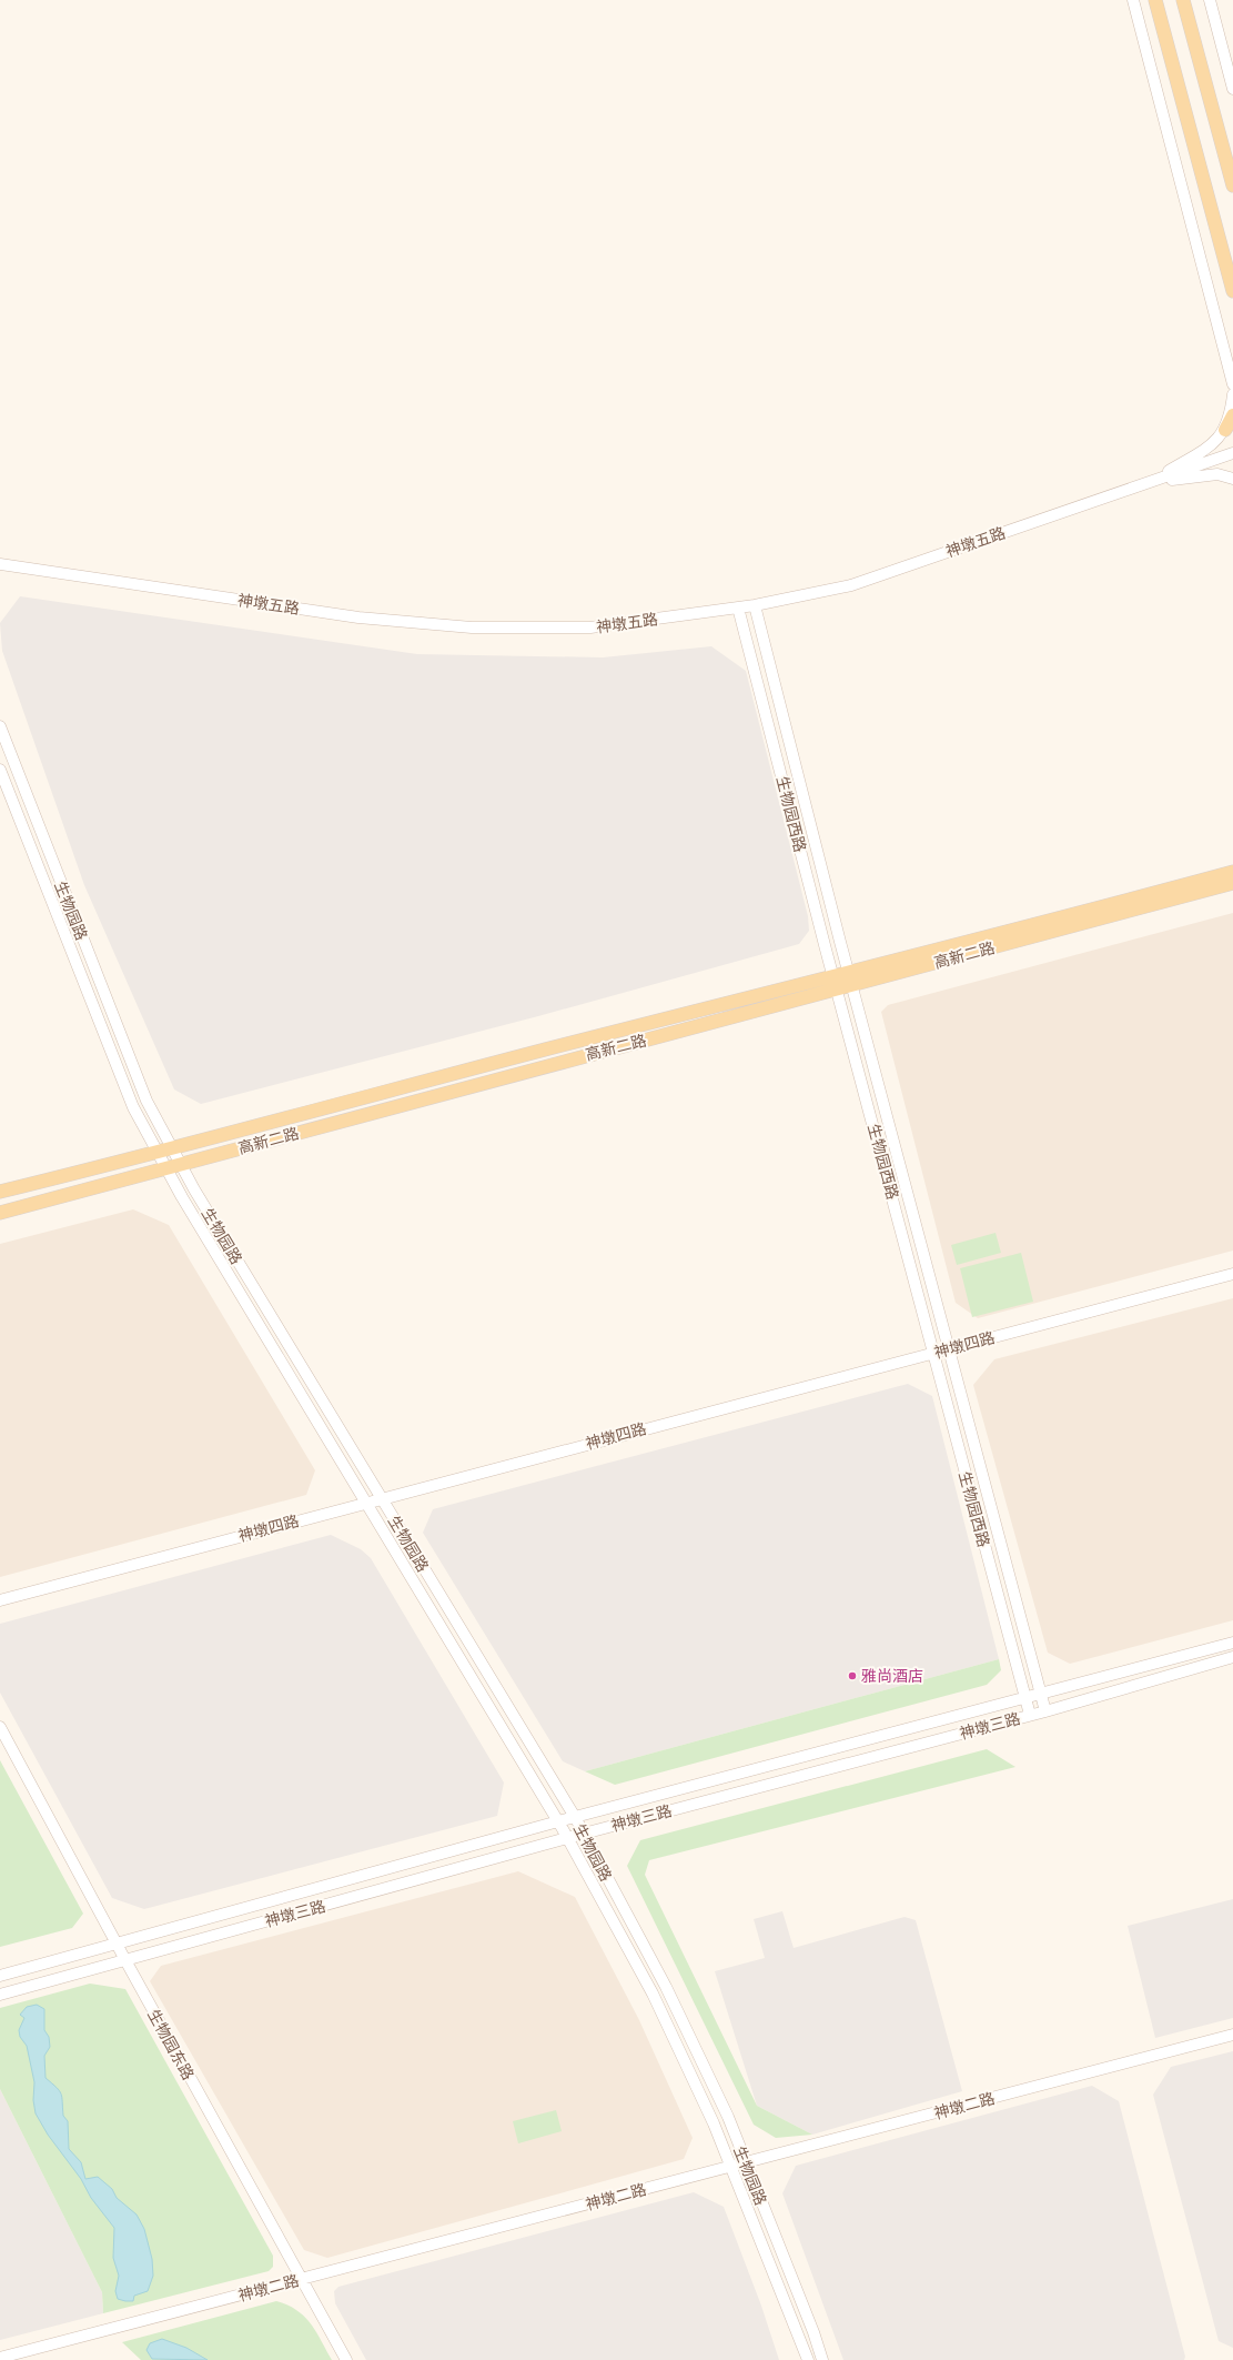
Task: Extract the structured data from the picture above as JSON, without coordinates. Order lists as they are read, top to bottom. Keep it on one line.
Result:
{"streets":{"main road":["高新二路"],"street":["神墩五路","生物园西路","生物园路","神墩四路","神墩三路","生物园东路","神墩二路"]},"crossings":[["神墩五路","生物园西路"],["生物园西路","高新二路"],["生物园西路","神墩四路"],["生物园西路","神墩三路"],["生物园路","高新二路"],["生物园路","神墩四路"],["生物园路","神墩三路"],["生物园路","神墩二路"],["神墩三路","生物园东路"],["生物园东路","神墩二路"]],"places":["雅尚酒店"]}
